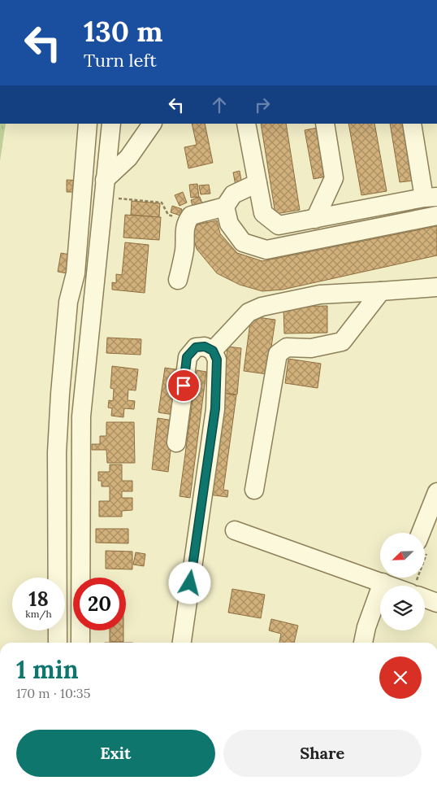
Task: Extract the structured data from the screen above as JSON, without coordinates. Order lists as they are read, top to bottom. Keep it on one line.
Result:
{"north":"bottom left","page":{"turn":["130 m","Turn left"],"speed":"18 km/h","limit":"20","heading":["1 min","170 m · 10:35"],"buttons":["Exit","Share"]}}
